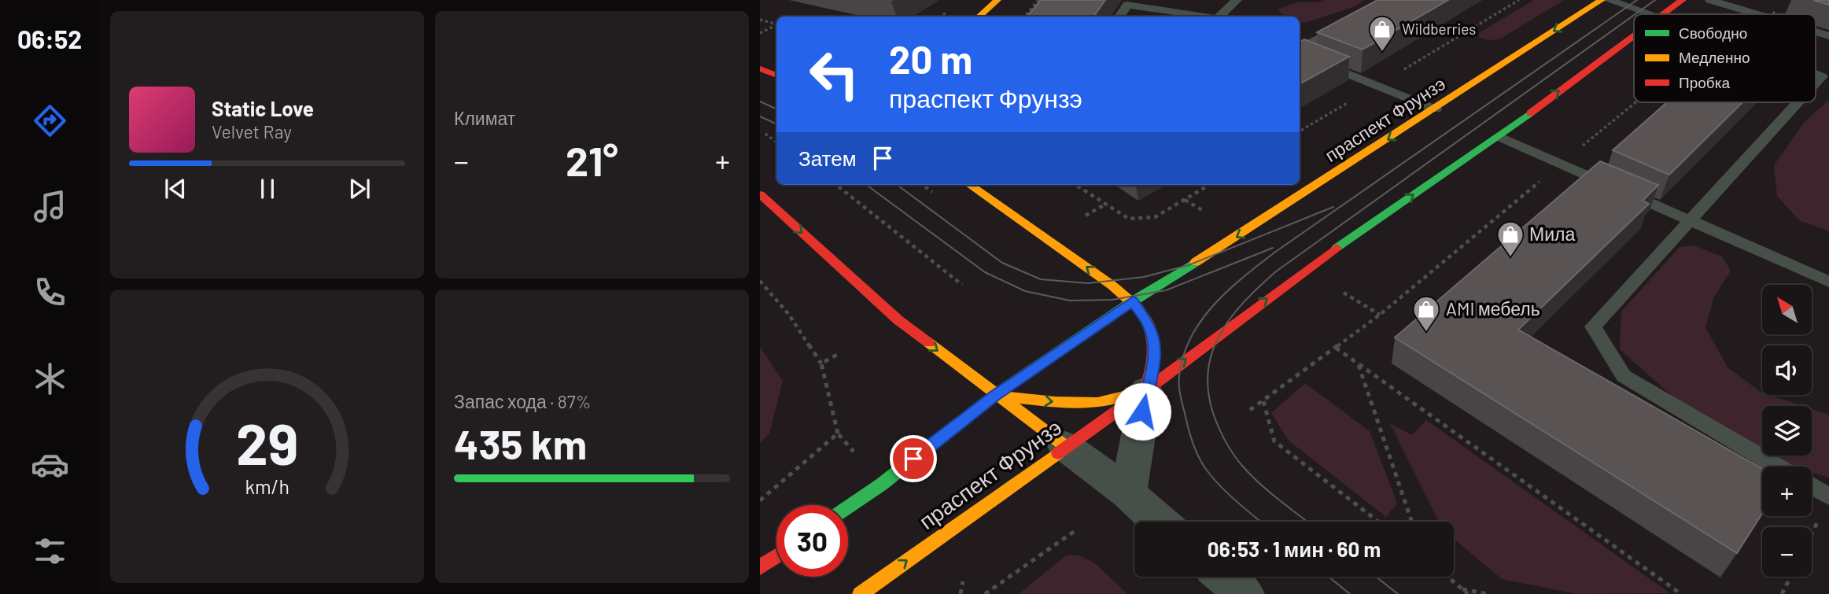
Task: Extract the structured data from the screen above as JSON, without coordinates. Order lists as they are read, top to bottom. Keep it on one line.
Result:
{"streets":{"main road":["праспект Фрунзэ"]},"places":{"shop":["Wildberries","Мила","AMI мебель"]},"legend":["Свободно","Медленно","Пробка"],"north":"top left","page":{"tabs":"06:52","tile":["Климат",["Запас хода · 87%","435 km"]],"turn":["20 m","праспект Фрунзэ"],"song":["Static Love","Velvet Ray"],"then":"Затем","heat":["−","21°","+"],"map_buttons":["+","−"],"limit":"30","trip":"06:53 · 1 мин · 60 m","gauge":["29","km/h"]}}
